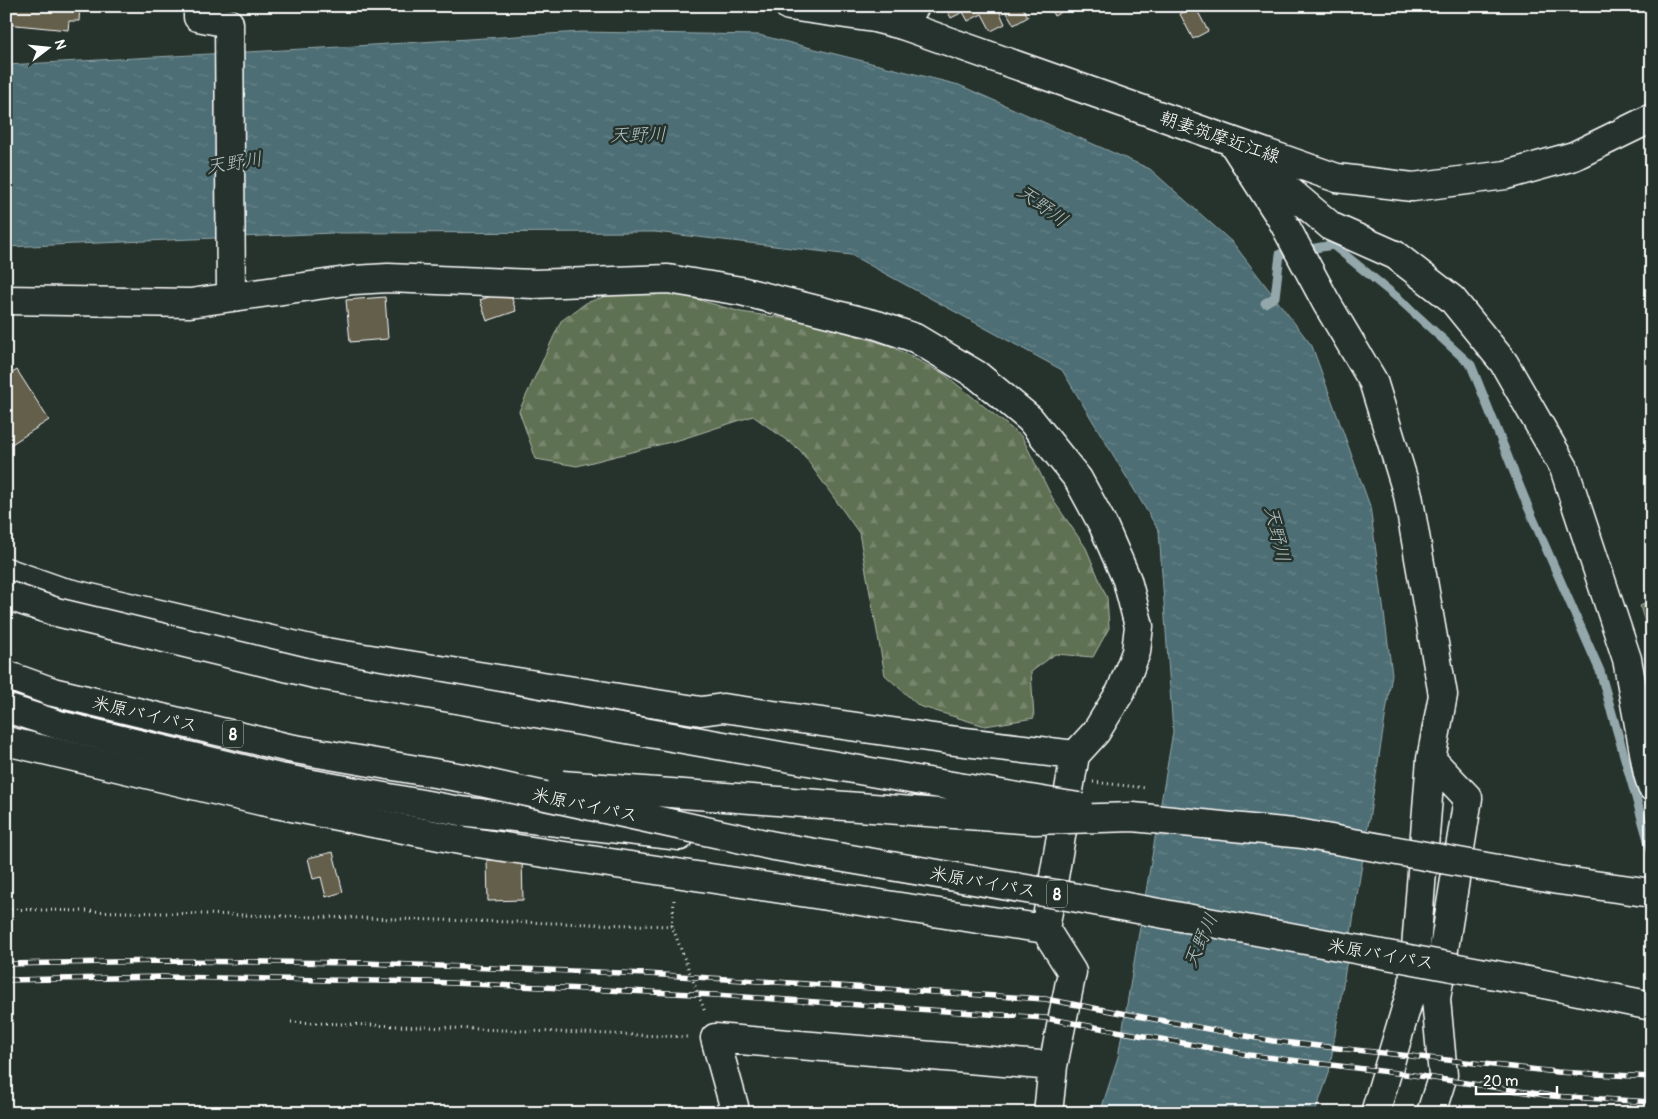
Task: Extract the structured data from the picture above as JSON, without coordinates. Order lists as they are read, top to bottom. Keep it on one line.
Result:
{"streets":{"main road":["朝妻筑摩近江線","米原バイパス","8"]},"water":["天野川"],"scale_bar":"20 m","north":"right"}
